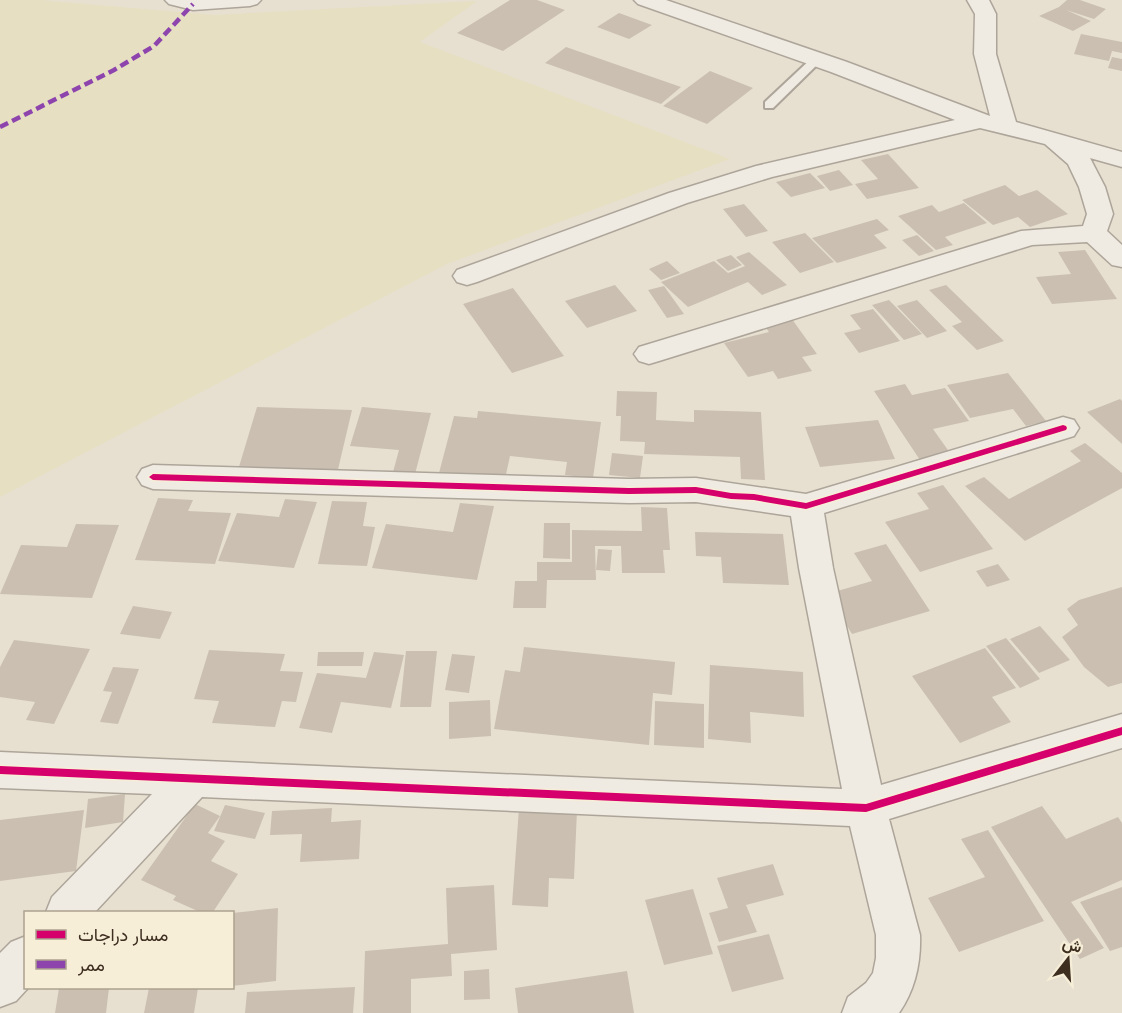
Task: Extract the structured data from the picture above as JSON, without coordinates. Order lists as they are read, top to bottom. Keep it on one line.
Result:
{"legend":["مسار دراجات","ممر"],"north":"top"}
